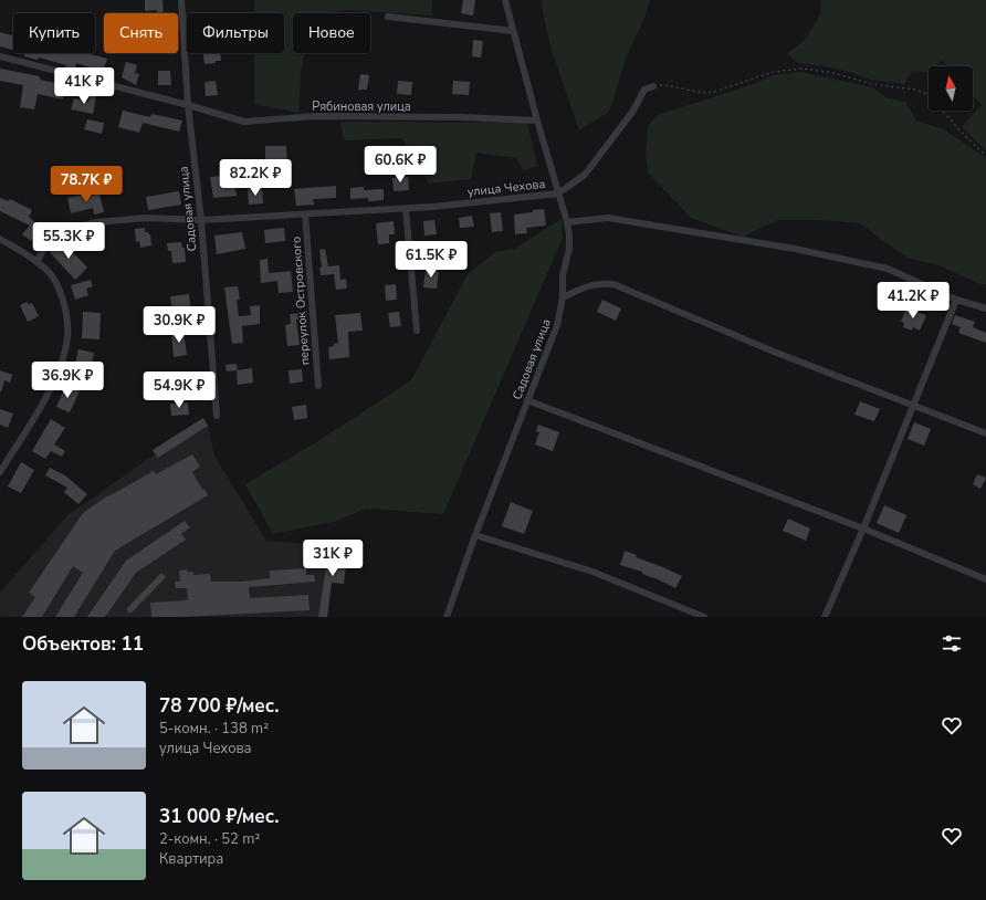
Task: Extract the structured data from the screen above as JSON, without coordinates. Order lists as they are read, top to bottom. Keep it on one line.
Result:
{"streets":{"street":["Рябиновая улица","улица Чехова","Садовая улица","переулок Островского"]},"crossings":[["Рябиновая улица","Садовая улица"],["улица Чехова","Садовая улица"],["улица Чехова","переулок Островского"]],"north":"top","page":{"chip":["Купить","Снять","Фильтры","Новое"],"price":["41K ₽","60.6K ₽","82.2K ₽","78.7K ₽","55.3K ₽","61.5K ₽","41.2K ₽","30.9K ₽","36.9K ₽","54.9K ₽","31K ₽"],"heading":"Объектов: 11","list":[{"name":"78 700 ₽/мес.","note":"5-комн. · 138 m² · улица Чехова"},{"name":"31 000 ₽/мес.","note":"2-комн. · 52 m² · Квартира"}]}}
